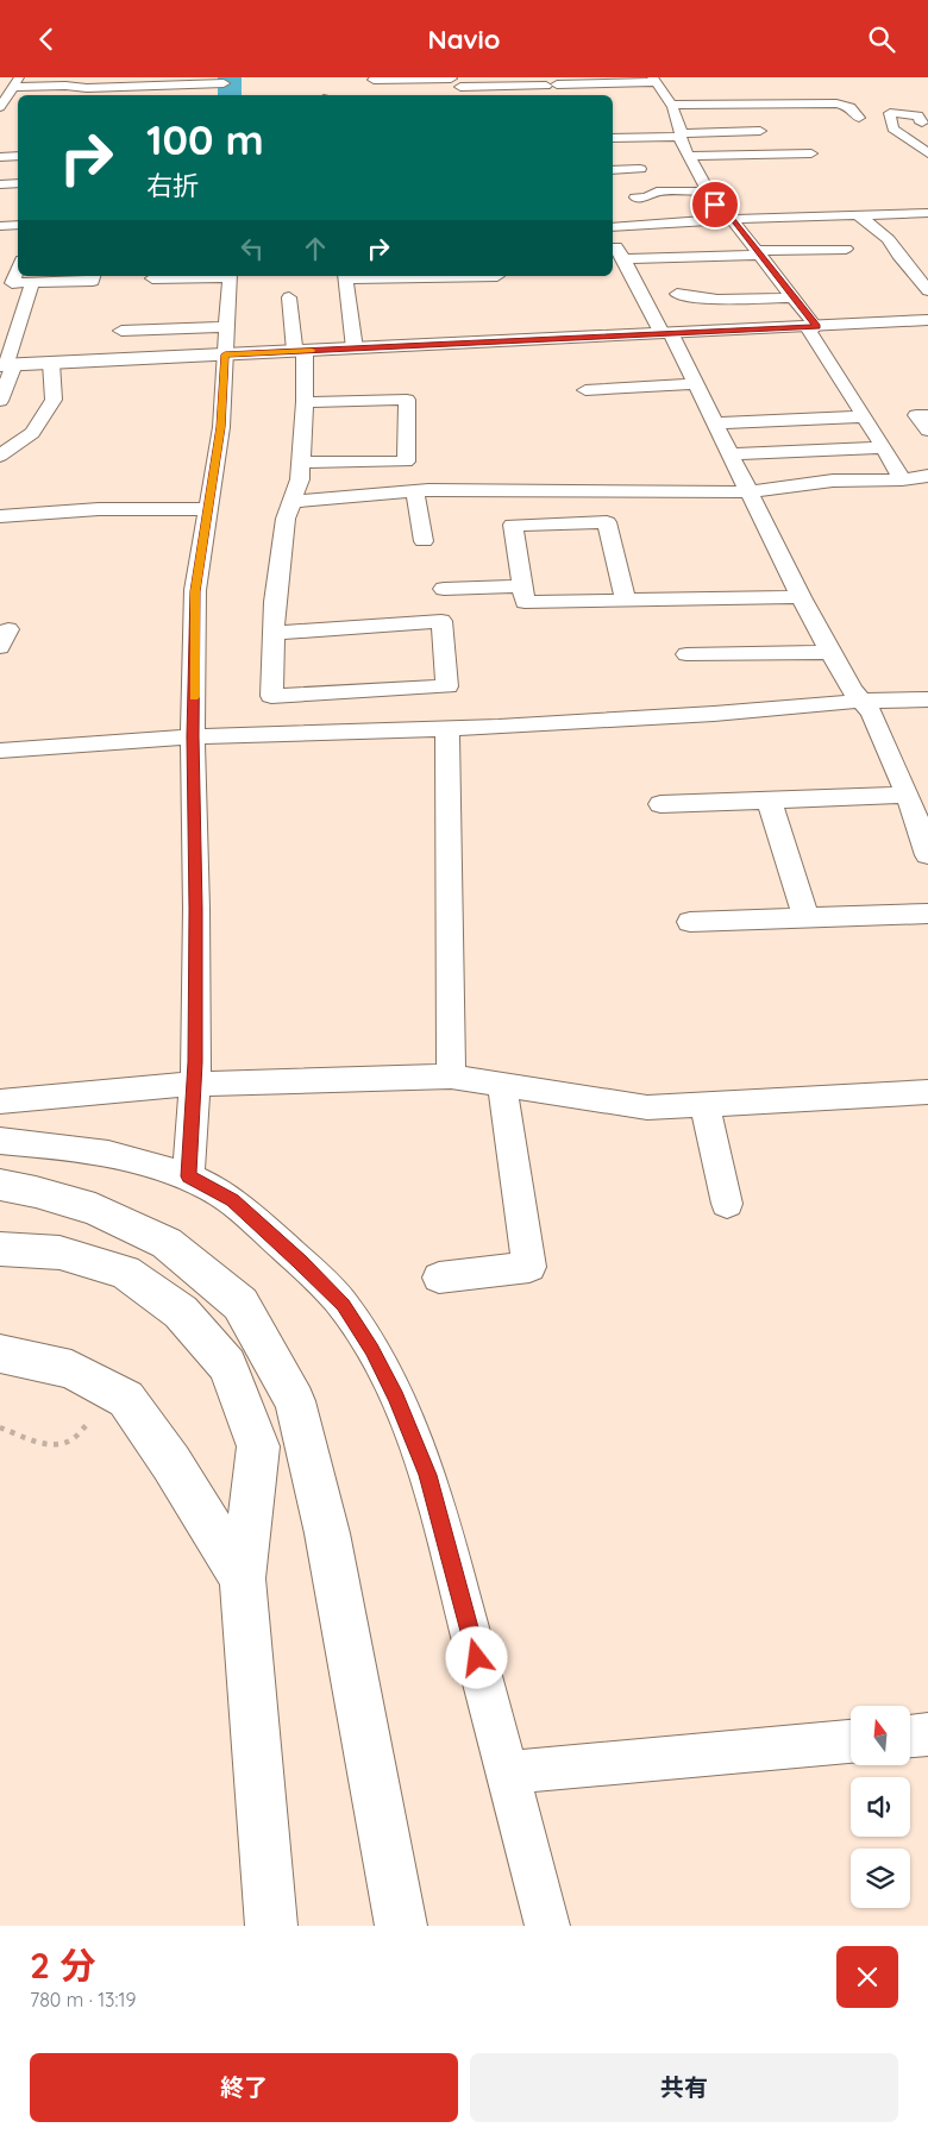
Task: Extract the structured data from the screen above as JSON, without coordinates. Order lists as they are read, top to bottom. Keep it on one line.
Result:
{"north":"top","page":{"header":"Navio","turn":["100 m","右折"],"heading":["2 分","780 m · 13:19"],"buttons":["終了","共有"]}}
